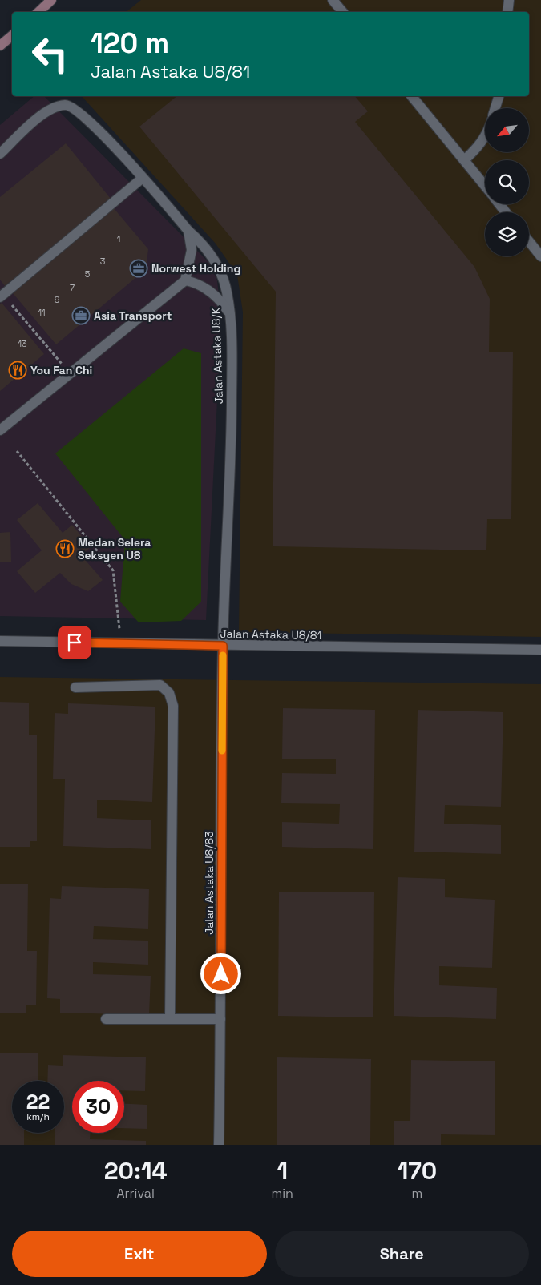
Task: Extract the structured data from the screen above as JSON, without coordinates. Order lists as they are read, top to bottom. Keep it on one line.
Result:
{"streets":{"street":["Jalan Astaka U8/K","Jalan Astaka U8/81","Jalan Astaka U8/83"]},"crossings":[["Jalan Astaka U8/K","Jalan Astaka U8/81"],["Jalan Astaka U8/K","Jalan Astaka U8/83"],["Jalan Astaka U8/81","Jalan Astaka U8/83"]],"places":{"office":["Norwest Holding","Asia Transport"],"restaurant":["You Fan Chi","Medan Selera Seksyen U8"]},"house_numbers":["1","3","5","7","9","11","13"],"north":"bottom left","page":{"turn":["120 m","Jalan Astaka U8/81"],"speed":"22 km/h","limit":"30","eta":["20:14","Arrival","1","min","170","m"],"buttons":["Exit","Share"]}}
